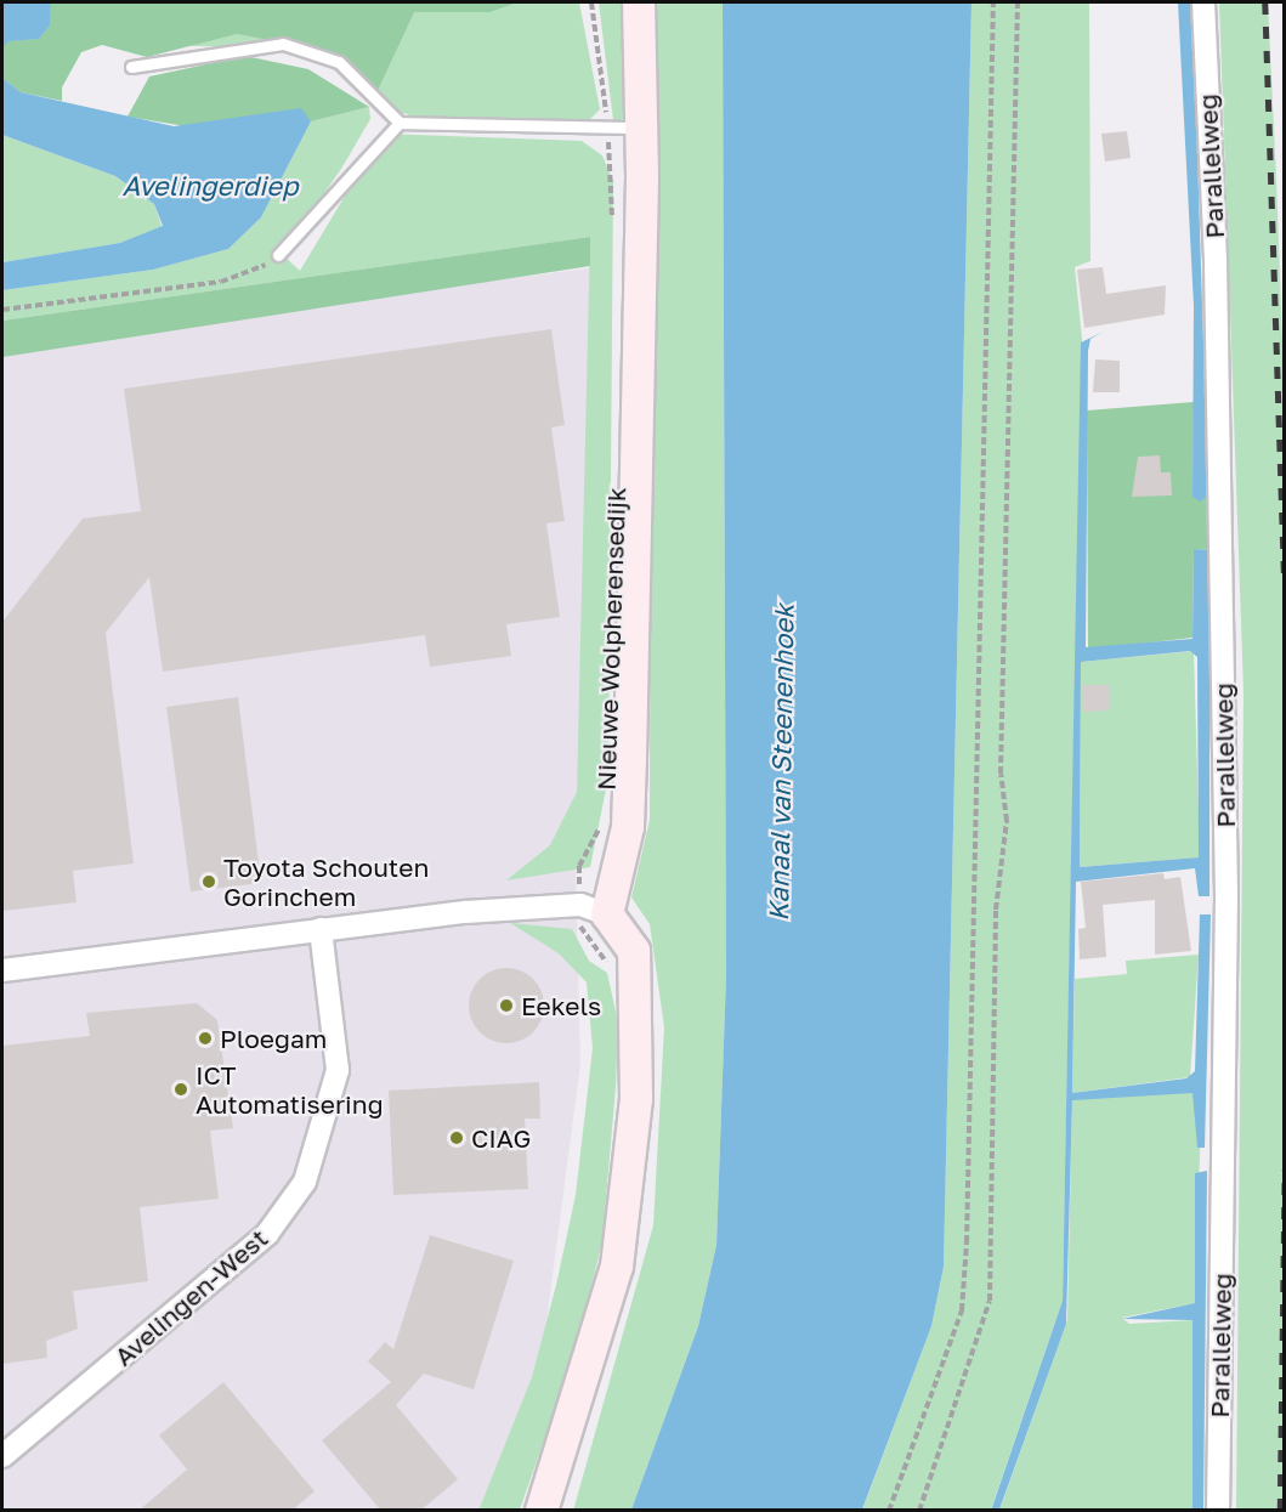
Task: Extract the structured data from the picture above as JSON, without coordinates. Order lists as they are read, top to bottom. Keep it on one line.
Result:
{"streets":{"street":["Parallelweg","Nieuwe Wolpherensedijk","Avelingen-West"]},"water":["Avelingerdiep","Kanaal van Steenenhoek"],"places":["Toyota Schouten Gorinchem","Eekels","Ploegam","ICT Automatisering","CIAG"]}
